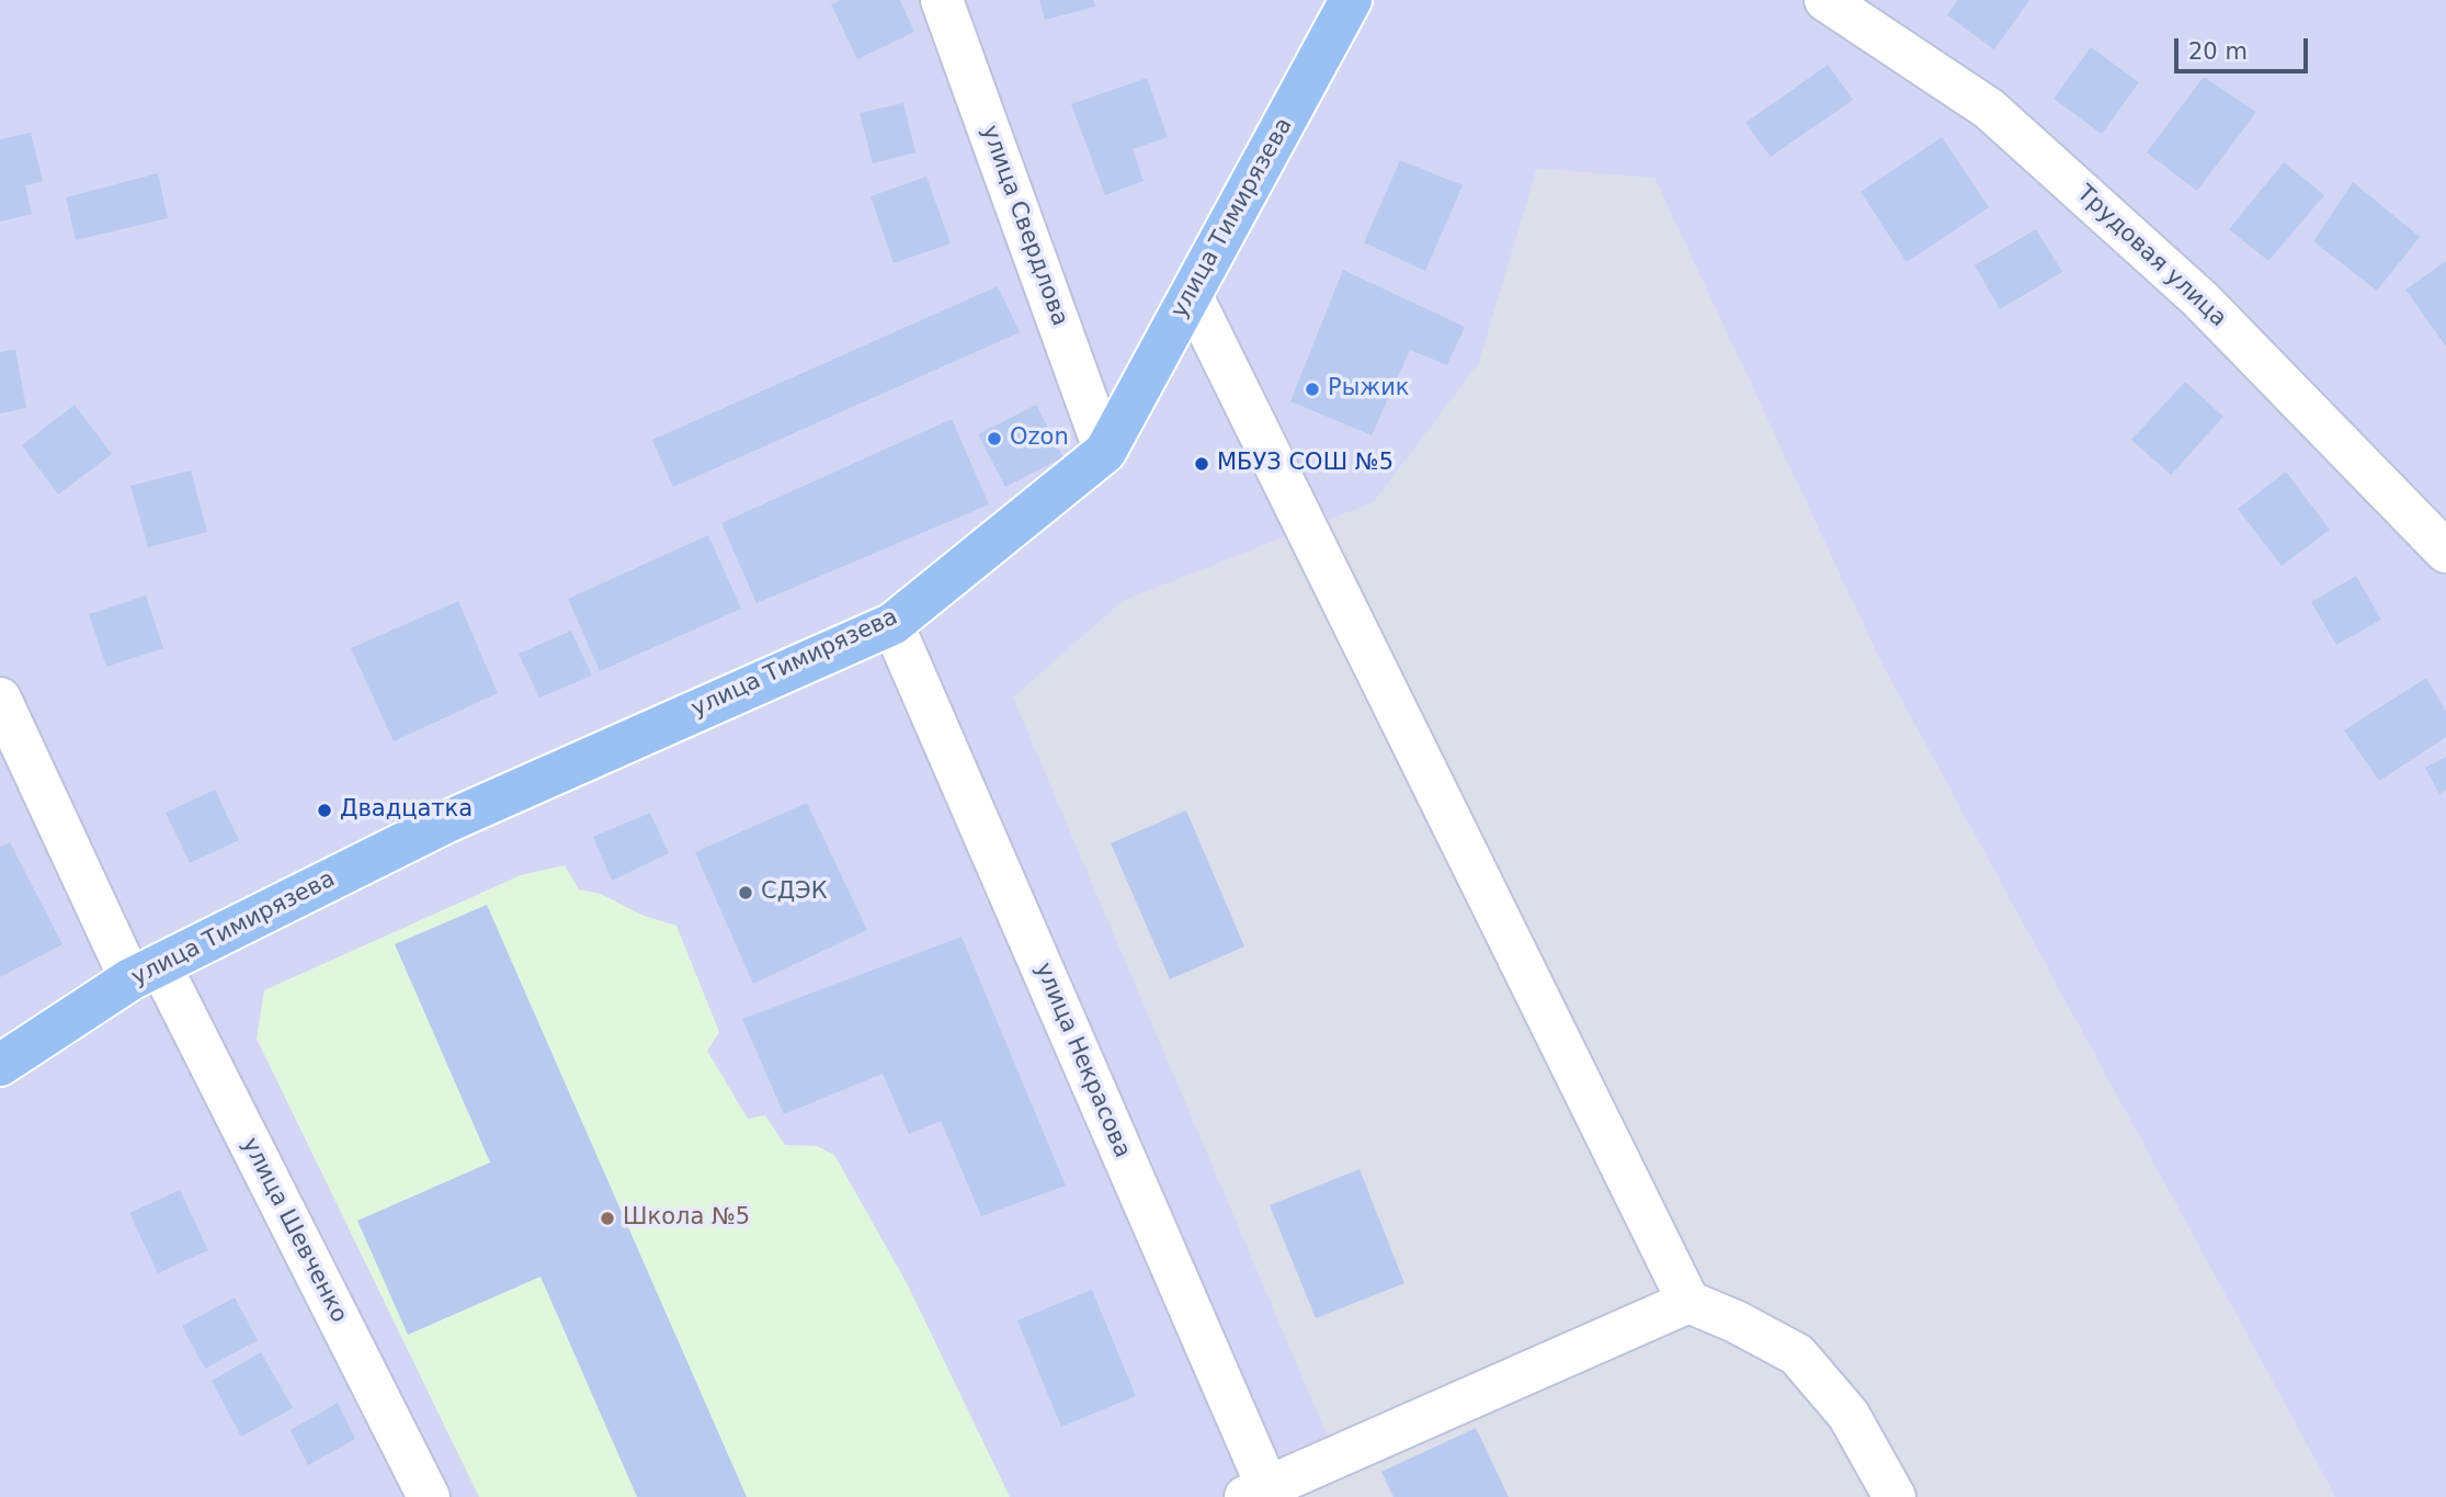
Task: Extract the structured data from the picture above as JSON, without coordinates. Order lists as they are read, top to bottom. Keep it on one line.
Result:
{"streets":{"highway":["улица Тимирязева"],"street":["улица Свердлова","Трудовая улица","улица Некрасова","улица Шевченко"]},"crossings":[["улица Тимирязева","улица Свердлова"],["улица Тимирязева","улица Некрасова"],["улица Тимирязева","улица Шевченко"]],"places":["Рыжик","Ozon","МБУЗ СОШ №5","Двадцатка","СДЭК","Школа №5"],"scale_bar":"20 m"}
